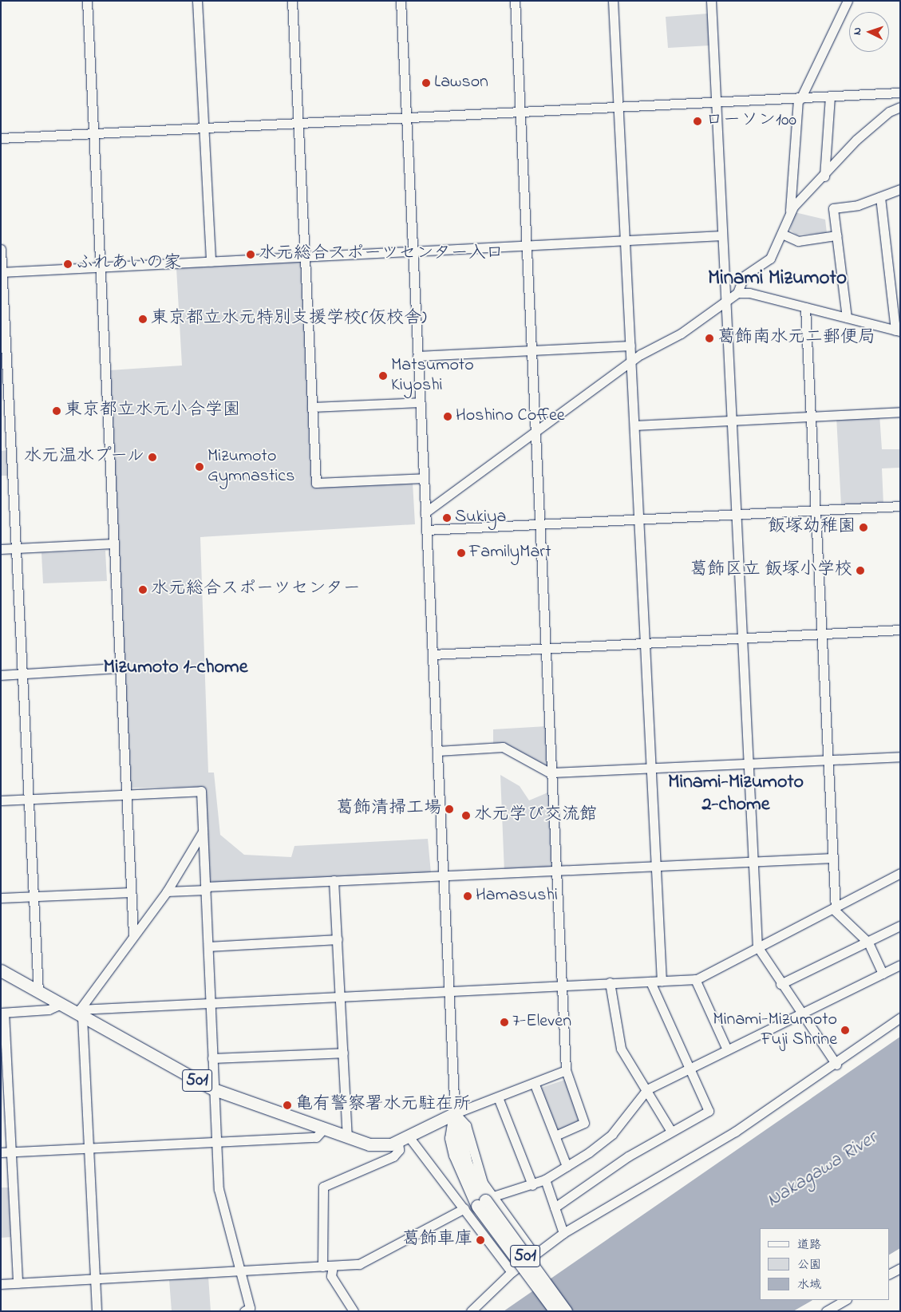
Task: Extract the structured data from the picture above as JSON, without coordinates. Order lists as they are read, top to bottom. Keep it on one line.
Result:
{"streets":{"main road":["501"]},"districts":["Minami Mizumoto","Mizumoto 1-chome","Minami-Mizumoto 2-chome"],"water":["Nakagawa River"],"places":["Lawson","ローソン100","水元総合スポーツセンター入口","ふれあいの家","東京都立水元特別支援学校(仮校舎)","葛飾南水元二郵便局","Matsumoto Kiyoshi","東京都立水元小合学園","Hoshino Coffee","水元温水プール","Mizumoto Gymnastics","Sukiya","飯塚幼稚園","FamilyMart","葛飾区立 飯塚小学校","水元総合スポーツセンター","葛飾清掃工場","水元学び交流館","Hamasushi","7-Eleven","Minami-Mizumoto Fuji Shrine","亀有警察署水元駐在所","葛飾車庫"],"legend":["道路","公園","水域"],"north":"left"}
